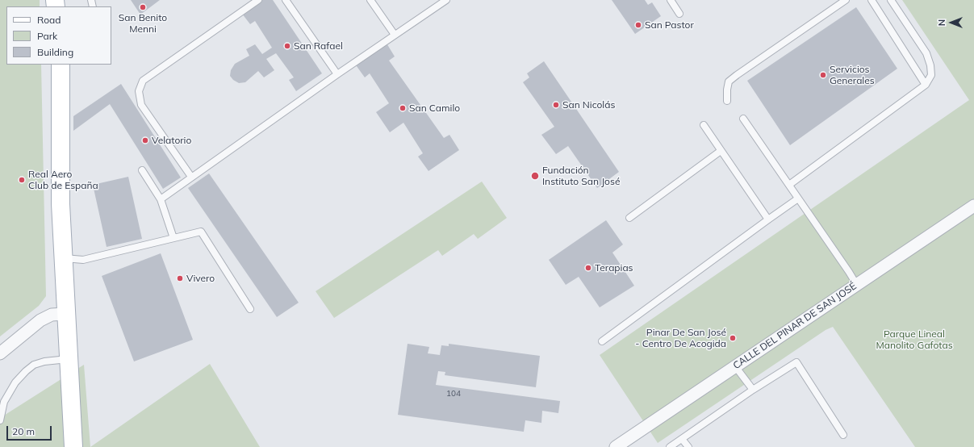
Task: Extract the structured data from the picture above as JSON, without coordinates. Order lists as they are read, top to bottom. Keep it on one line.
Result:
{"streets":{"street":["CALLE DEL PINAR DE SAN JOSÉ"]},"parks":["Parque Lineal Manolito Gafotas"],"places":["San Benito Menni","San Pastor","San Rafael","Servicios Generales","San Nicolás","San Camilo","Velatorio","Fundación Instituto San José","Real Aero Club de España","Terapias","Vivero","Pinar De San José - Centro De Acogida"],"house_numbers":["104"],"legend":["Road","Park","Building"],"scale_bar":"20 m","north":"left"}
